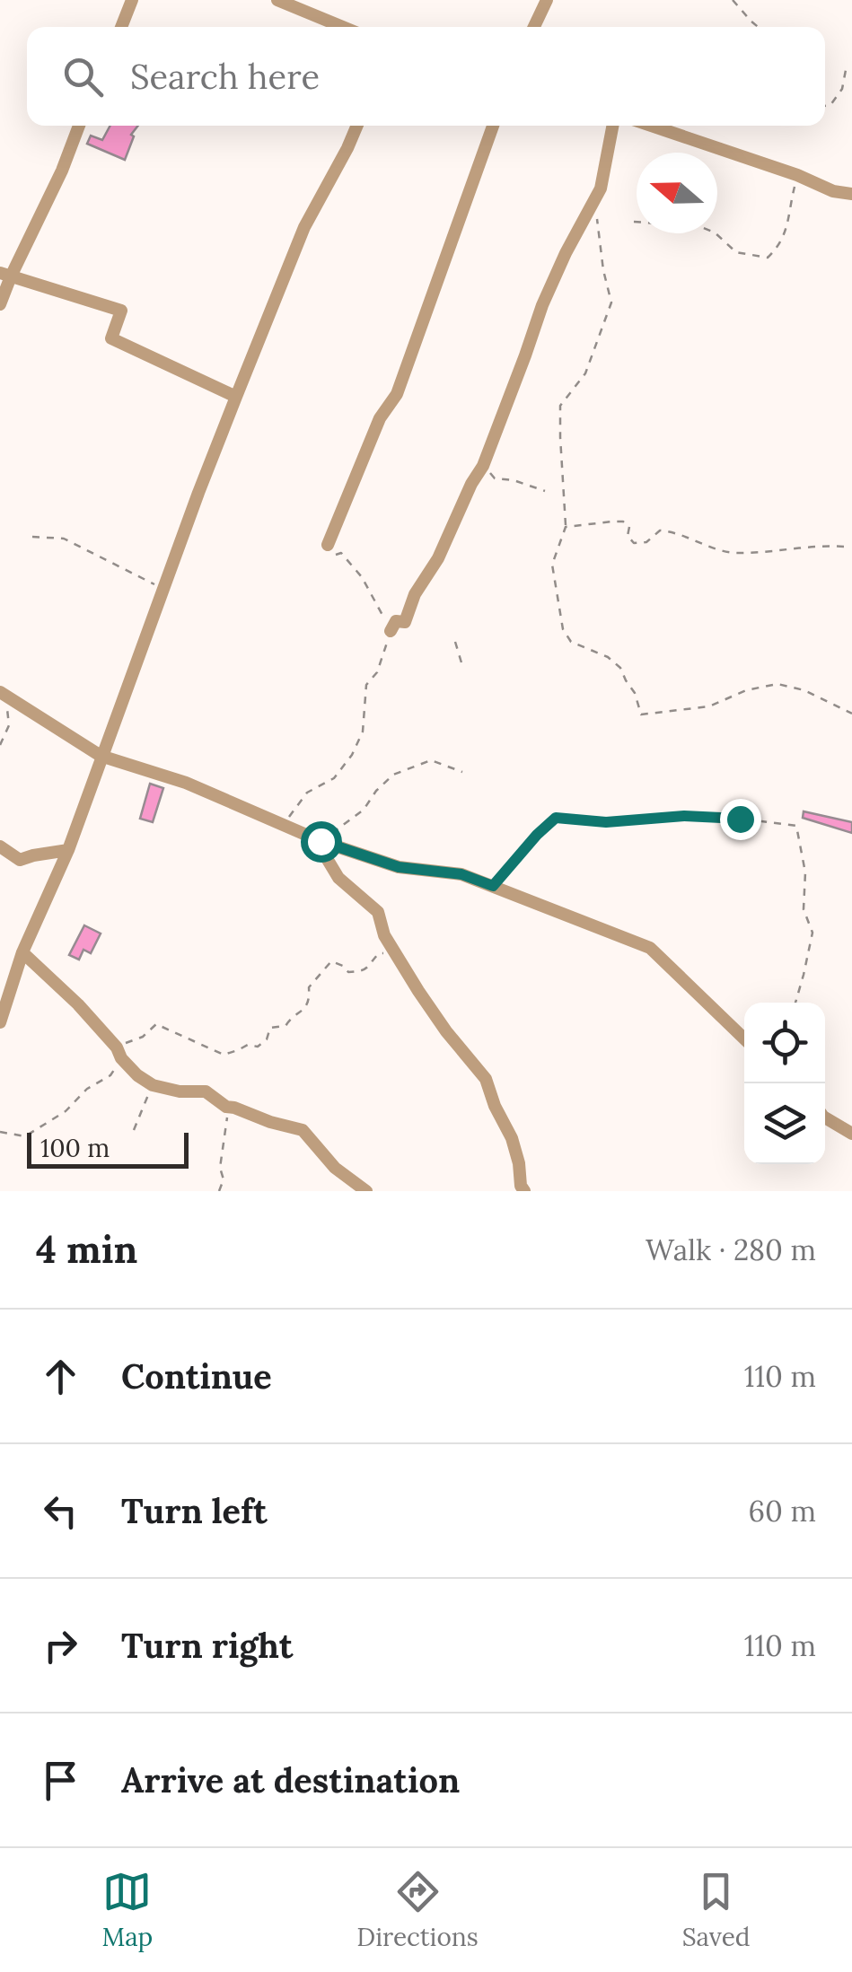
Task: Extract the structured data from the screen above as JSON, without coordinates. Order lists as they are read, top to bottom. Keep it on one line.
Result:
{"scale_bar":"100 m","north":"left","page":{"search":"Search here","scale":"100 m","heading":["4 min","Walk · 280 m"],"list":[["Continue","110 m"],["Turn left","60 m"],["Turn right","110 m"],"Arrive at destination"],"nav":["Map","Directions","Saved"]}}
